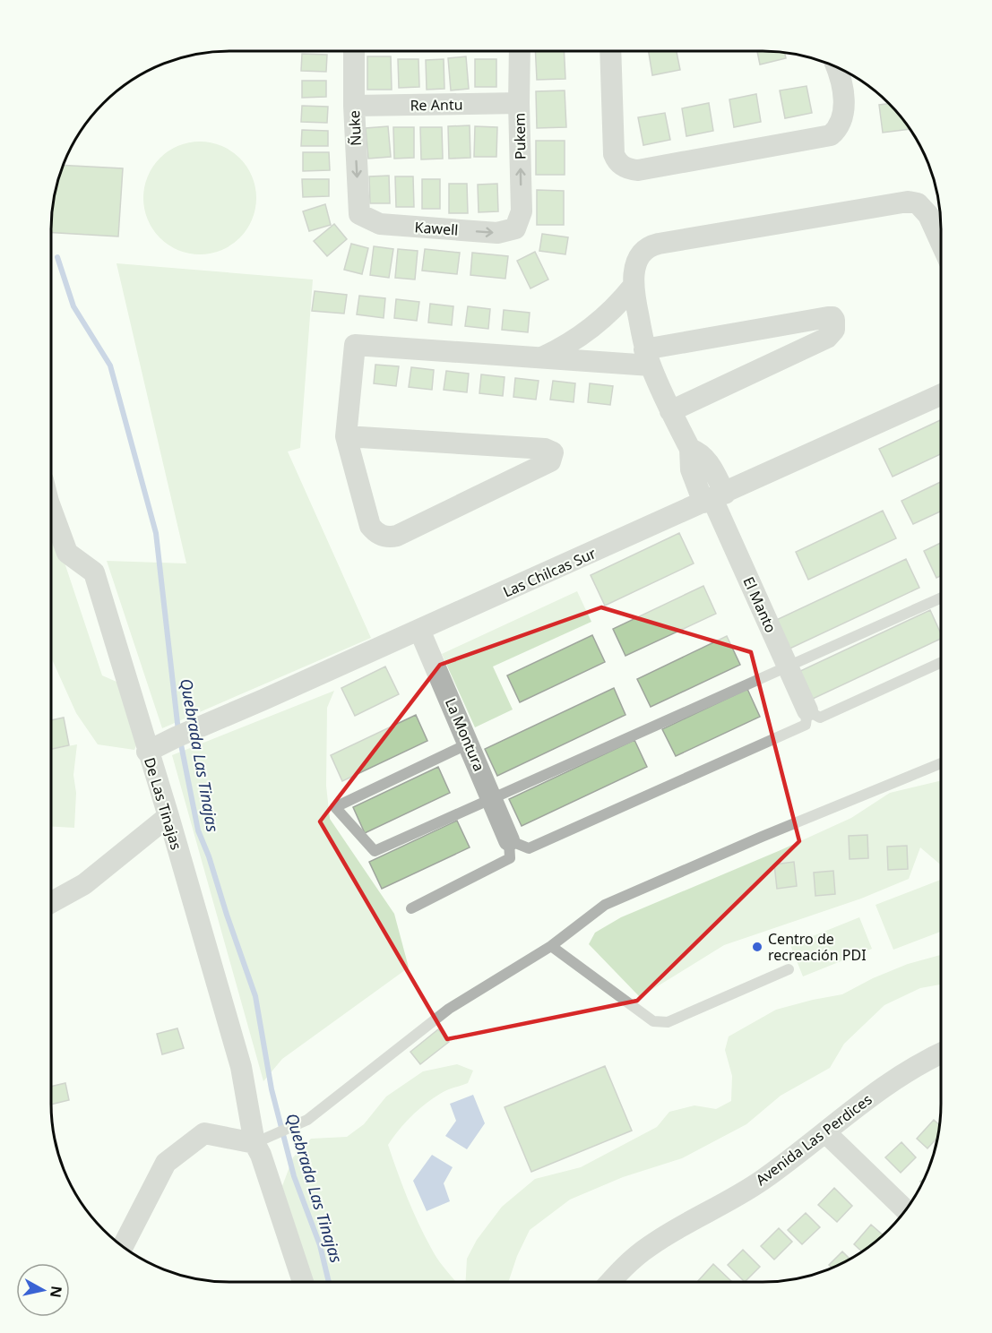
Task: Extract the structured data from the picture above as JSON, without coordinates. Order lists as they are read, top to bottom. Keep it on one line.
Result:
{"streets":{"street":["Re Antu","Ñuke","Pukem","Kawell","Las Chilcas Sur","El Manto","La Montura","De Las Tinajas","Avenida Las Perdices"]},"crossings":[["Re Antu","Ñuke"],["Re Antu","Pukem"],["Ñuke","Kawell"],["Pukem","Kawell"],["Las Chilcas Sur","El Manto"],["Las Chilcas Sur","La Montura"],["Las Chilcas Sur","De Las Tinajas"]],"one_way":["Ñuke","Pukem","Kawell"],"water":["Quebrada Las Tinajas"],"places":["Centro de recreación PDI"],"north":"right"}
